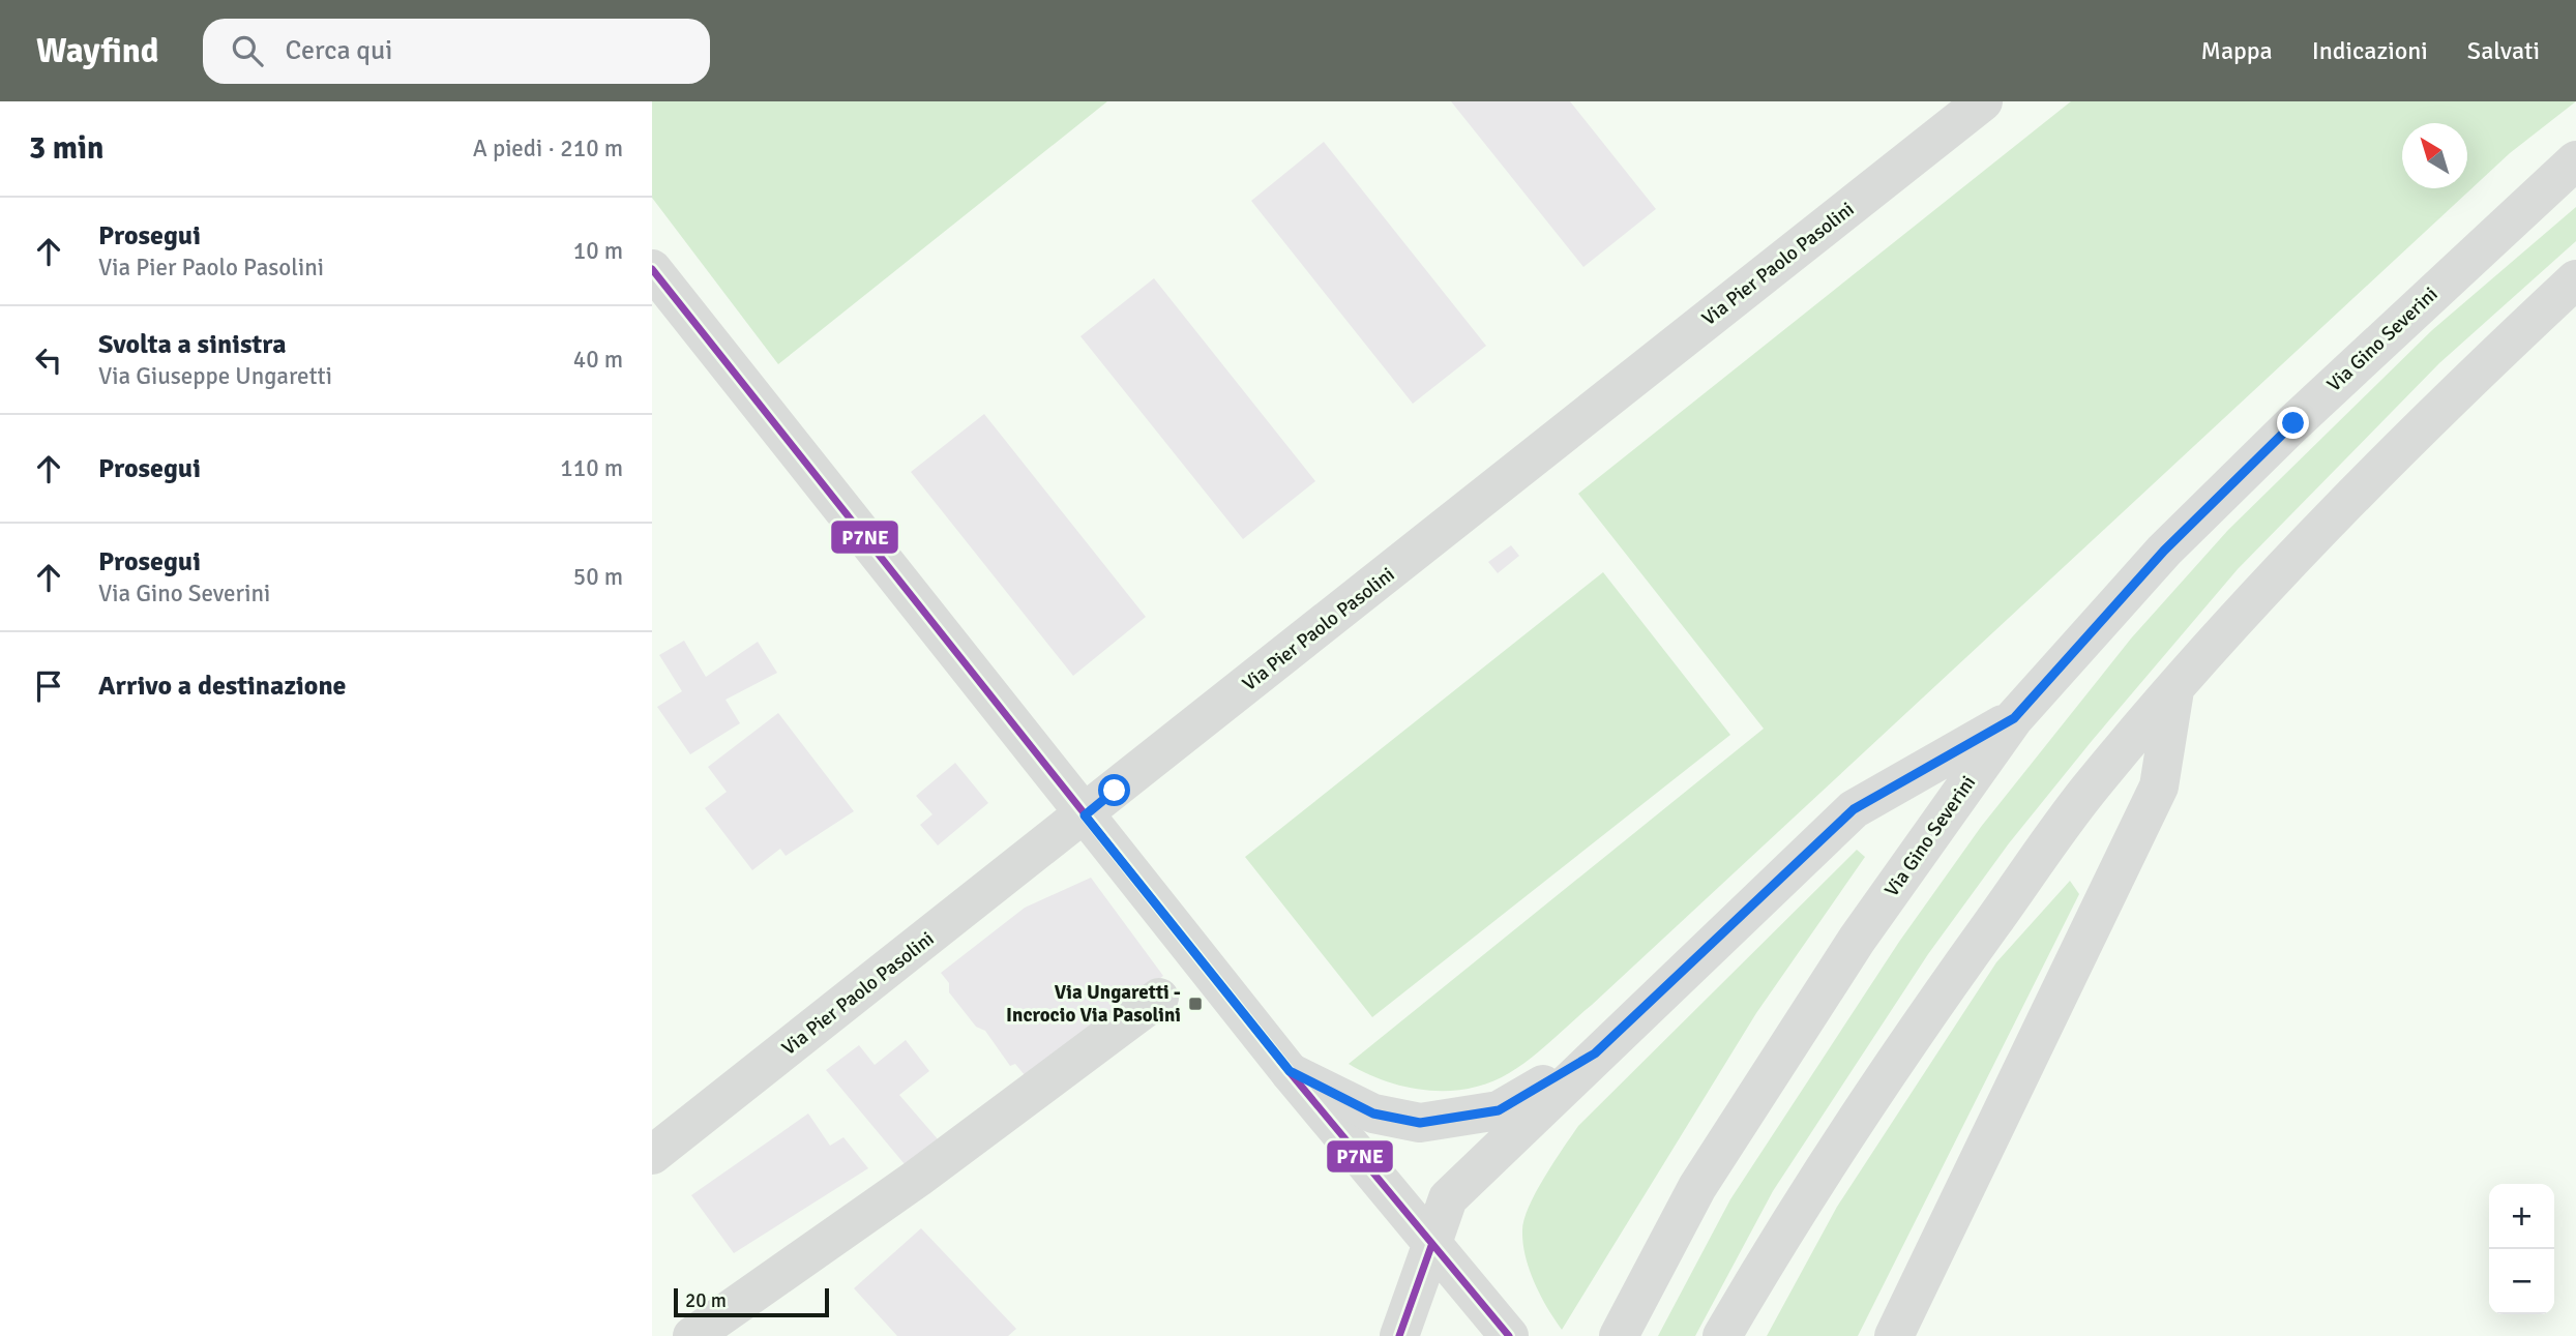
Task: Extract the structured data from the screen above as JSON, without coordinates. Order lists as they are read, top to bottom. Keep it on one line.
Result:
{"streets":{"street":["Via Pier Paolo Pasolini","Via Gino Severini"]},"places":{"transit":["Via Ungaretti - Incrocio Via Pasolini"]},"lines":["transit line P7NE"],"scale_bar":"20 m","north":"top left","page":{"header":"Wayfind","search":"Cerca qui","nav":["Mappa","Indicazioni","Salvati"],"heading":["3 min","A piedi · 210 m"],"list":[["Prosegui","Via Pier Paolo Pasolini","10 m"],["Svolta a sinistra","Via Giuseppe Ungaretti","40 m"],["Prosegui","110 m"],["Prosegui","Via Gino Severini","50 m"],"Arrivo a destinazione"],"map_buttons":["+","−"],"scale":"20 m"}}
